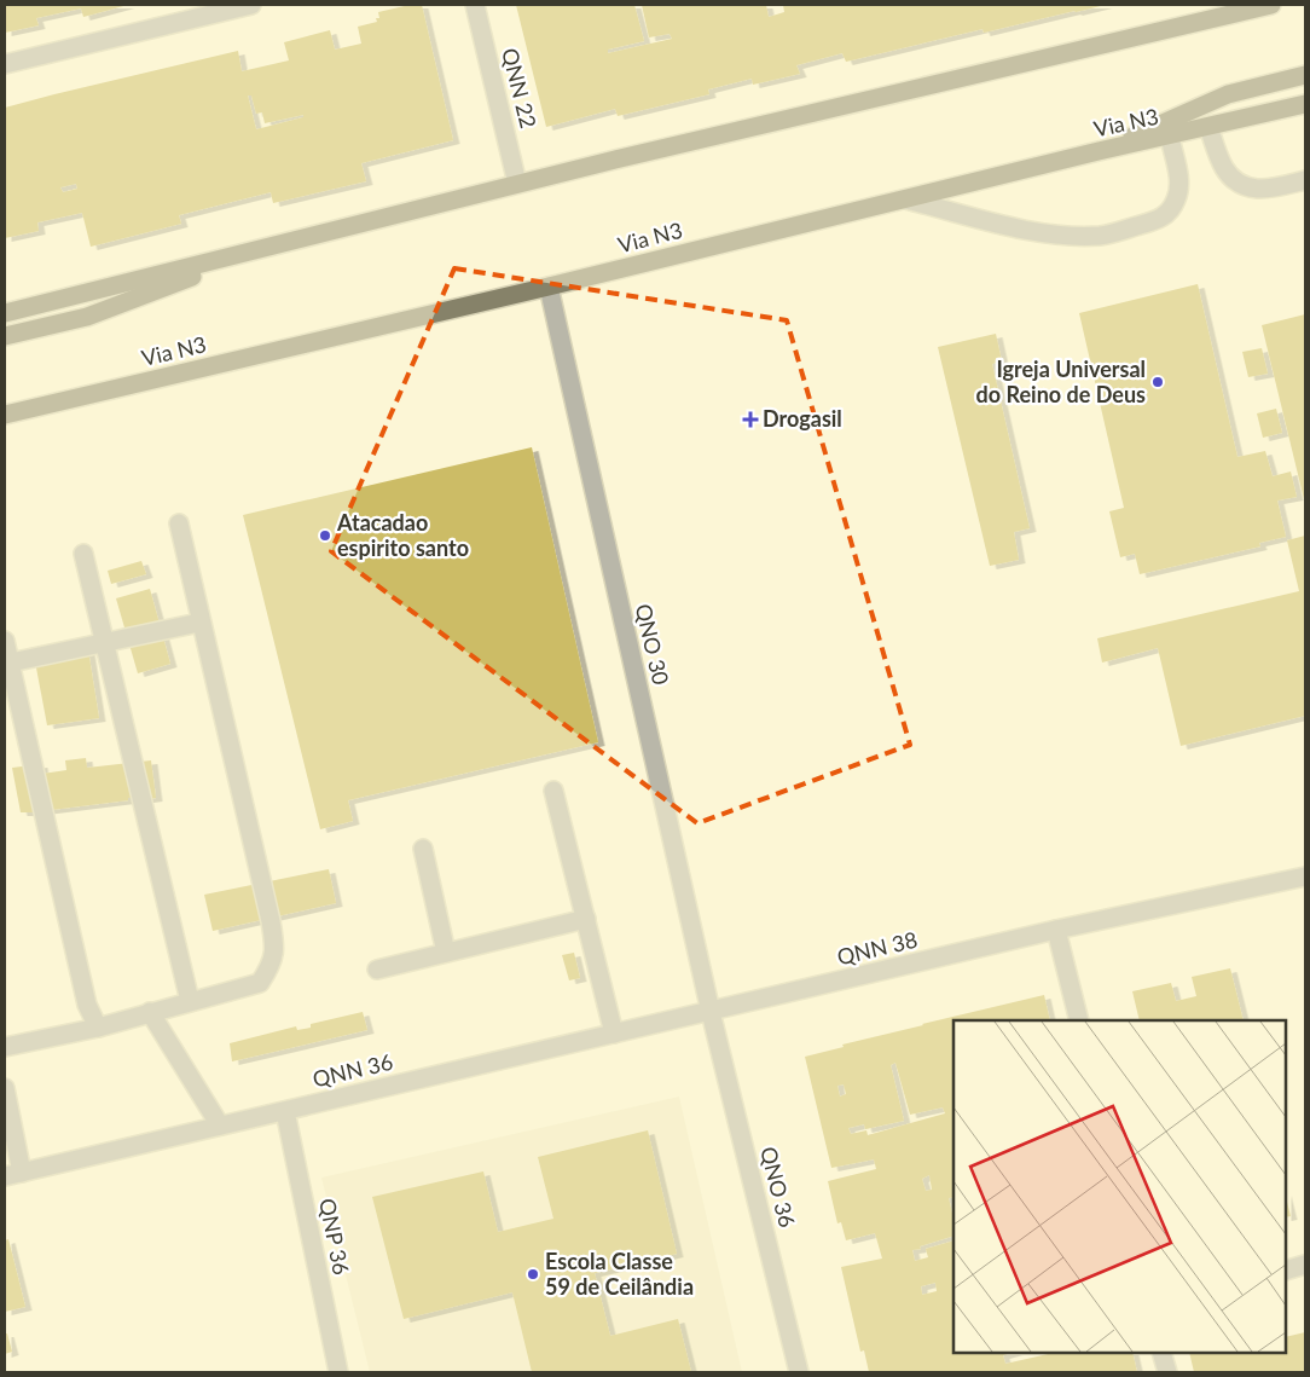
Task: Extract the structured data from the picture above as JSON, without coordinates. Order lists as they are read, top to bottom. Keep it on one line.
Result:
{"streets":{"main road":["Via N3"],"street":["QNN 22","QNO 30","QNN 38","QNN 36","QNO 36","QNP 36"]},"crossings":[["Via N3","QNO 30"],["QNO 30","QNN 38"],["QNO 30","QNN 36"],["QNO 30","QNO 36"],["QNN 38","QNN 36"],["QNN 38","QNO 36"],["QNN 36","QNO 36"],["QNN 36","QNP 36"]],"places":{"other":["Igreja Universal do Reino de Deus","Atacadao espirito santo","Escola Classe 59 de Ceilândia"],"health":["Drogasil"]}}
